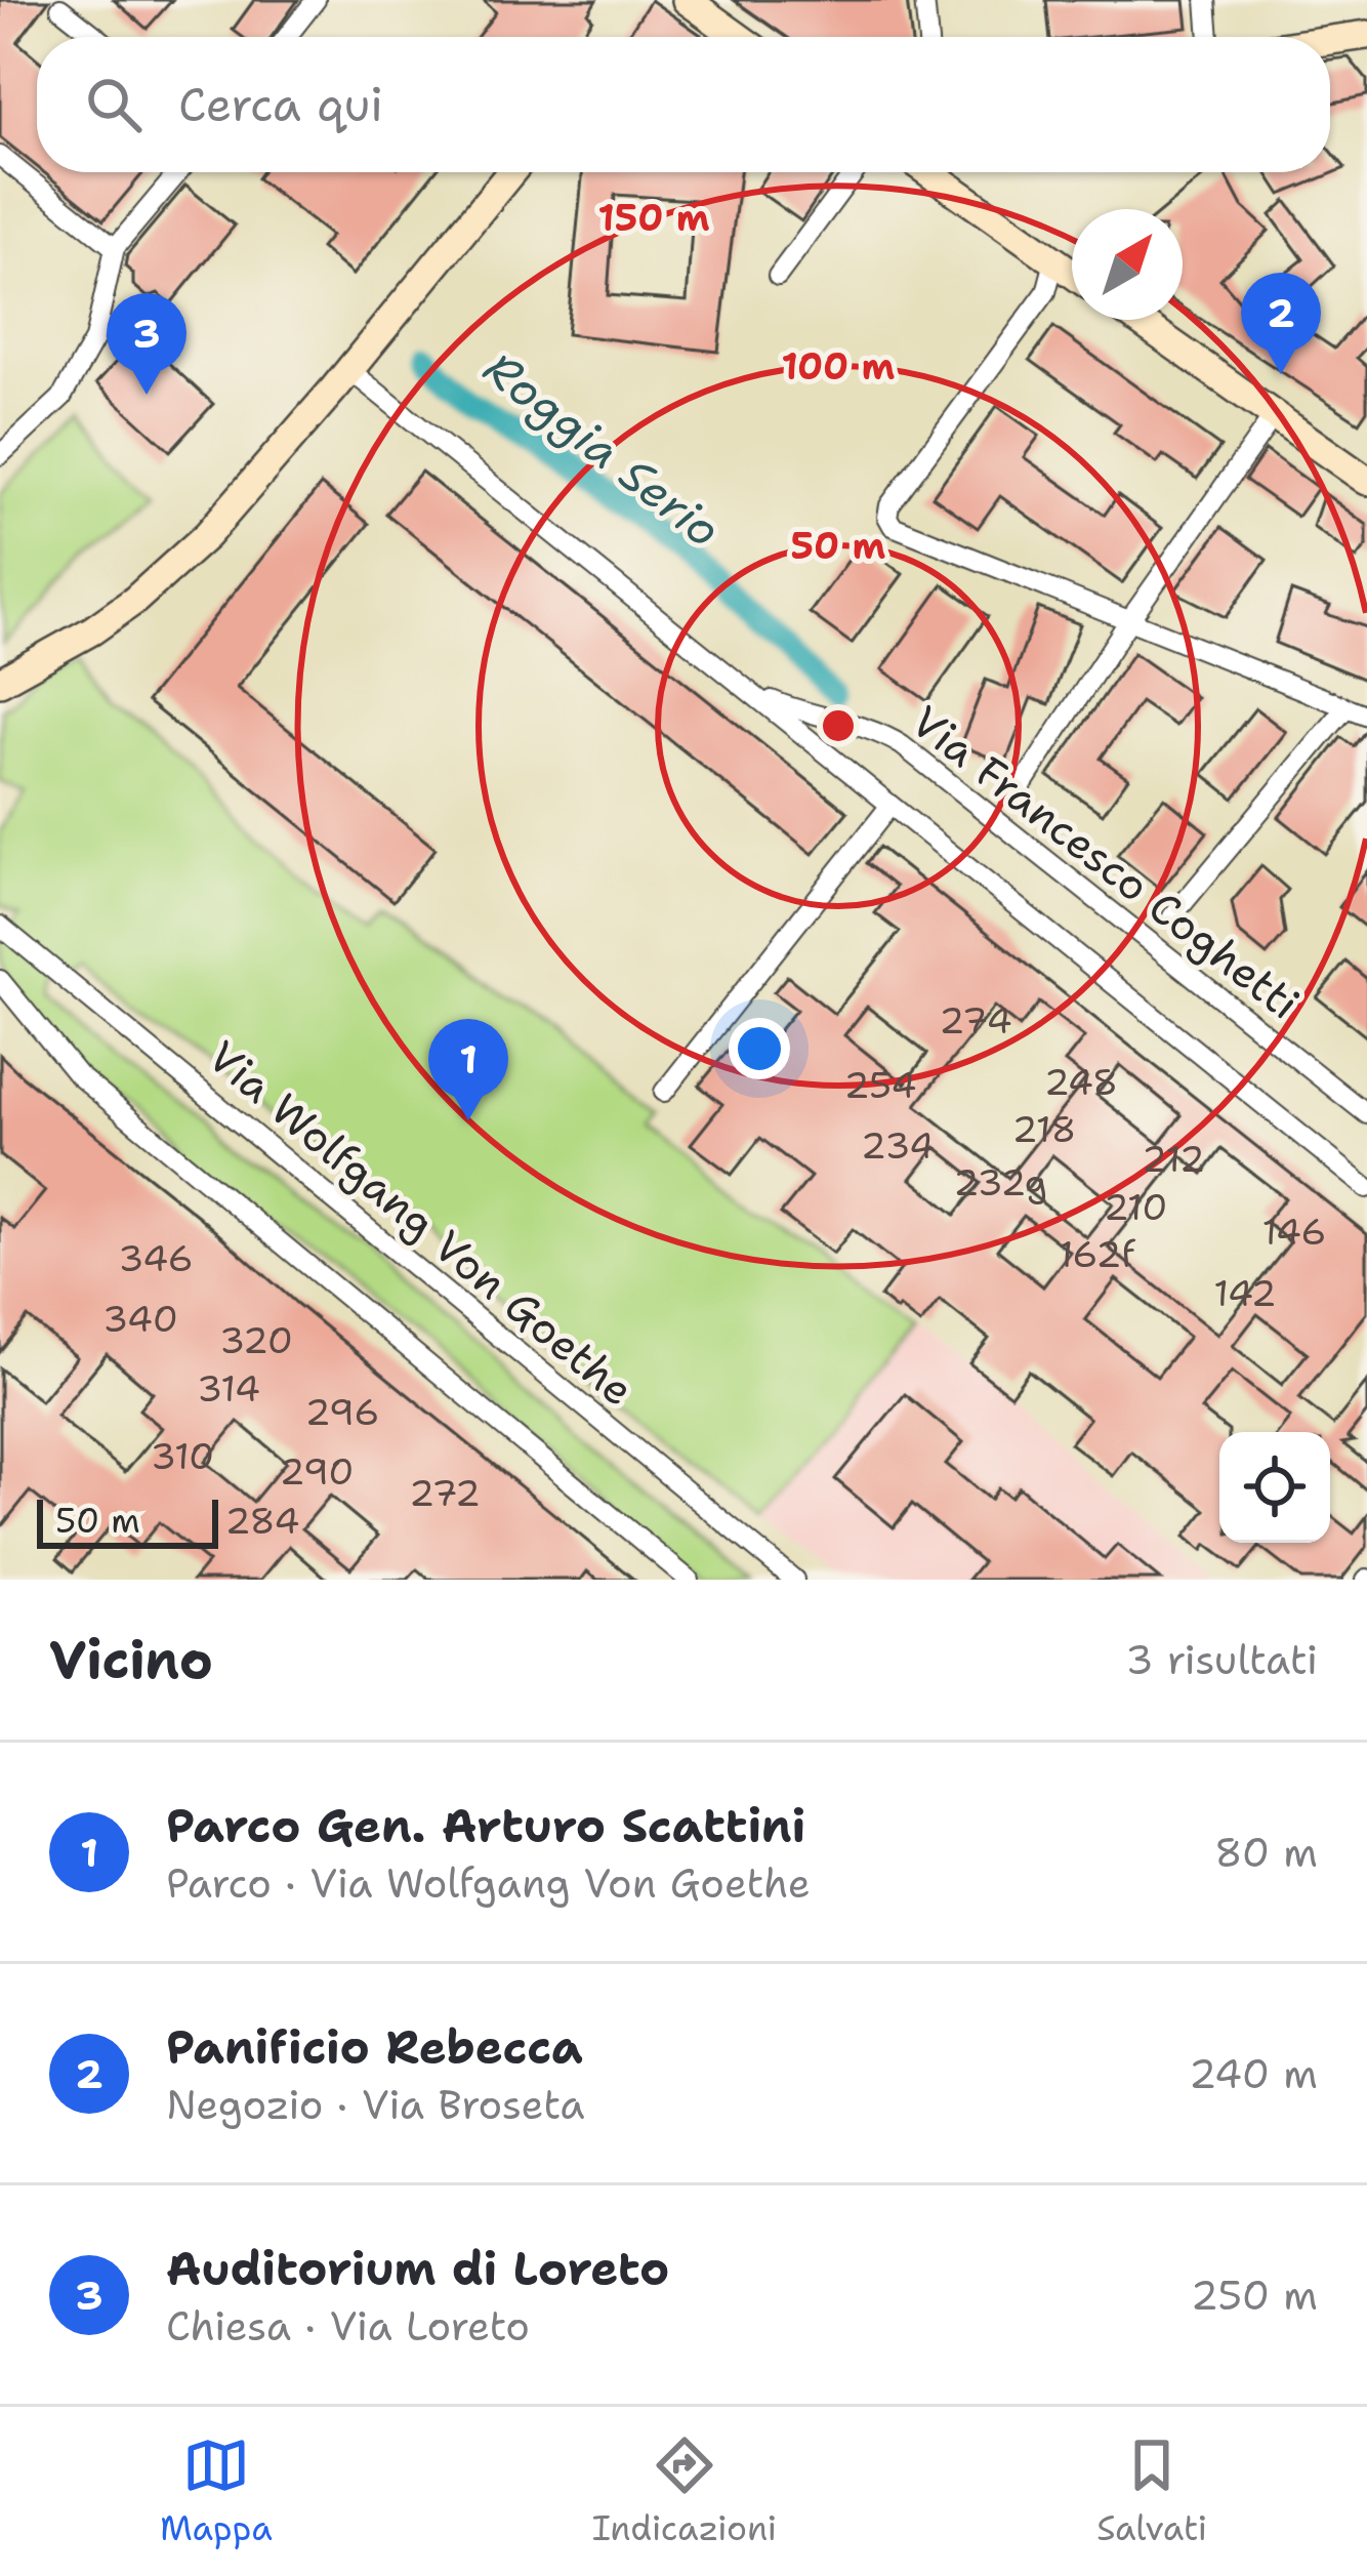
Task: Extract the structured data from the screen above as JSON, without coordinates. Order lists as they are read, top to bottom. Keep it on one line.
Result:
{"streets":{"street":["Via Francesco Coghetti","Via Wolfgang Von Goethe"]},"water":["Roggia Serio"],"house_numbers":["274","248","254","218","234","212","232g","210","146","162f","346","142","340","320","314","296","310","290","272","284"],"scale_bar":"50 m","north":"top right","page":{"search":"Cerca qui","pins":["2","3","1"],"scale":"50 m","heading":["Vicino","3 risultati"],"list":[{"mark":"1","name":"Parco Gen. Arturo Scattini","note":"Parco · Via Wolfgang Von Goethe","value":"80 m"},{"mark":"2","name":"Panificio Rebecca","note":"Negozio · Via Broseta","value":"240 m"},{"mark":"3","name":"Auditorium di Loreto","note":"Chiesa · Via Loreto","value":"250 m"}],"nav":["Mappa","Indicazioni","Salvati"]},"rings":["150 m","100 m","50 m"]}
